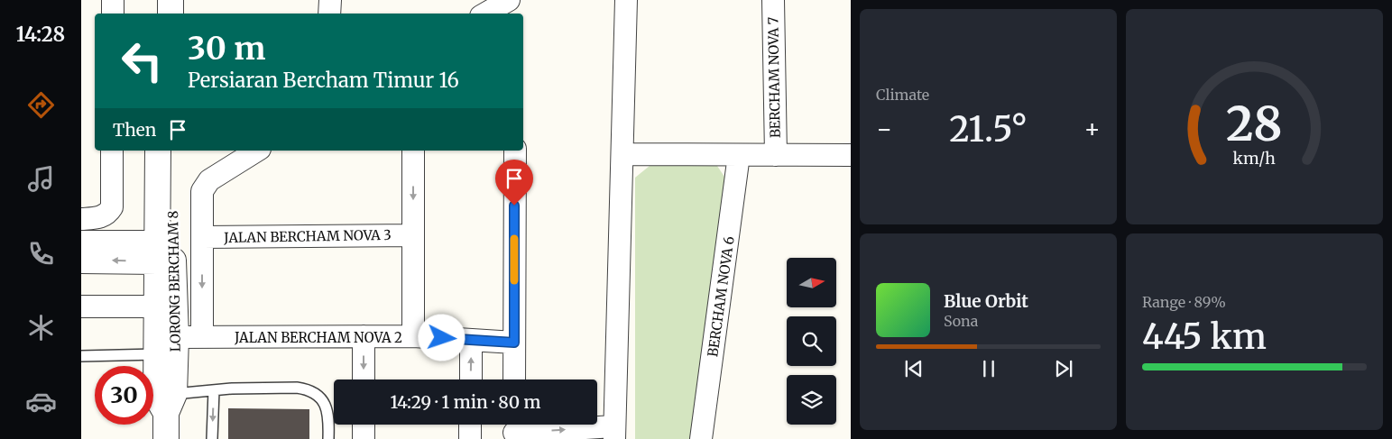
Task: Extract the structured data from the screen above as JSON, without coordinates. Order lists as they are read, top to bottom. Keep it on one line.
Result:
{"streets":{"street":["BERCHAM NOVA 7","JALAN BERCHAM NOVA 3","LORONG BERCHAM 8","BERCHAM NOVA 6","JALAN BERCHAM NOVA 2"]},"crossings":[["LORONG BERCHAM 8","JALAN BERCHAM NOVA 2"]],"north":"right","page":{"tabs":"14:28","tile":["Climate",["Range · 89%","445 km"]],"turn":["30 m","Persiaran Bercham Timur 16"],"then":"Then","heat":["−","21.5°","+"],"song":["Blue Orbit","Sona"],"limit":"30","trip":"14:29 · 1 min · 80 m","gauge":["28","km/h"]}}
